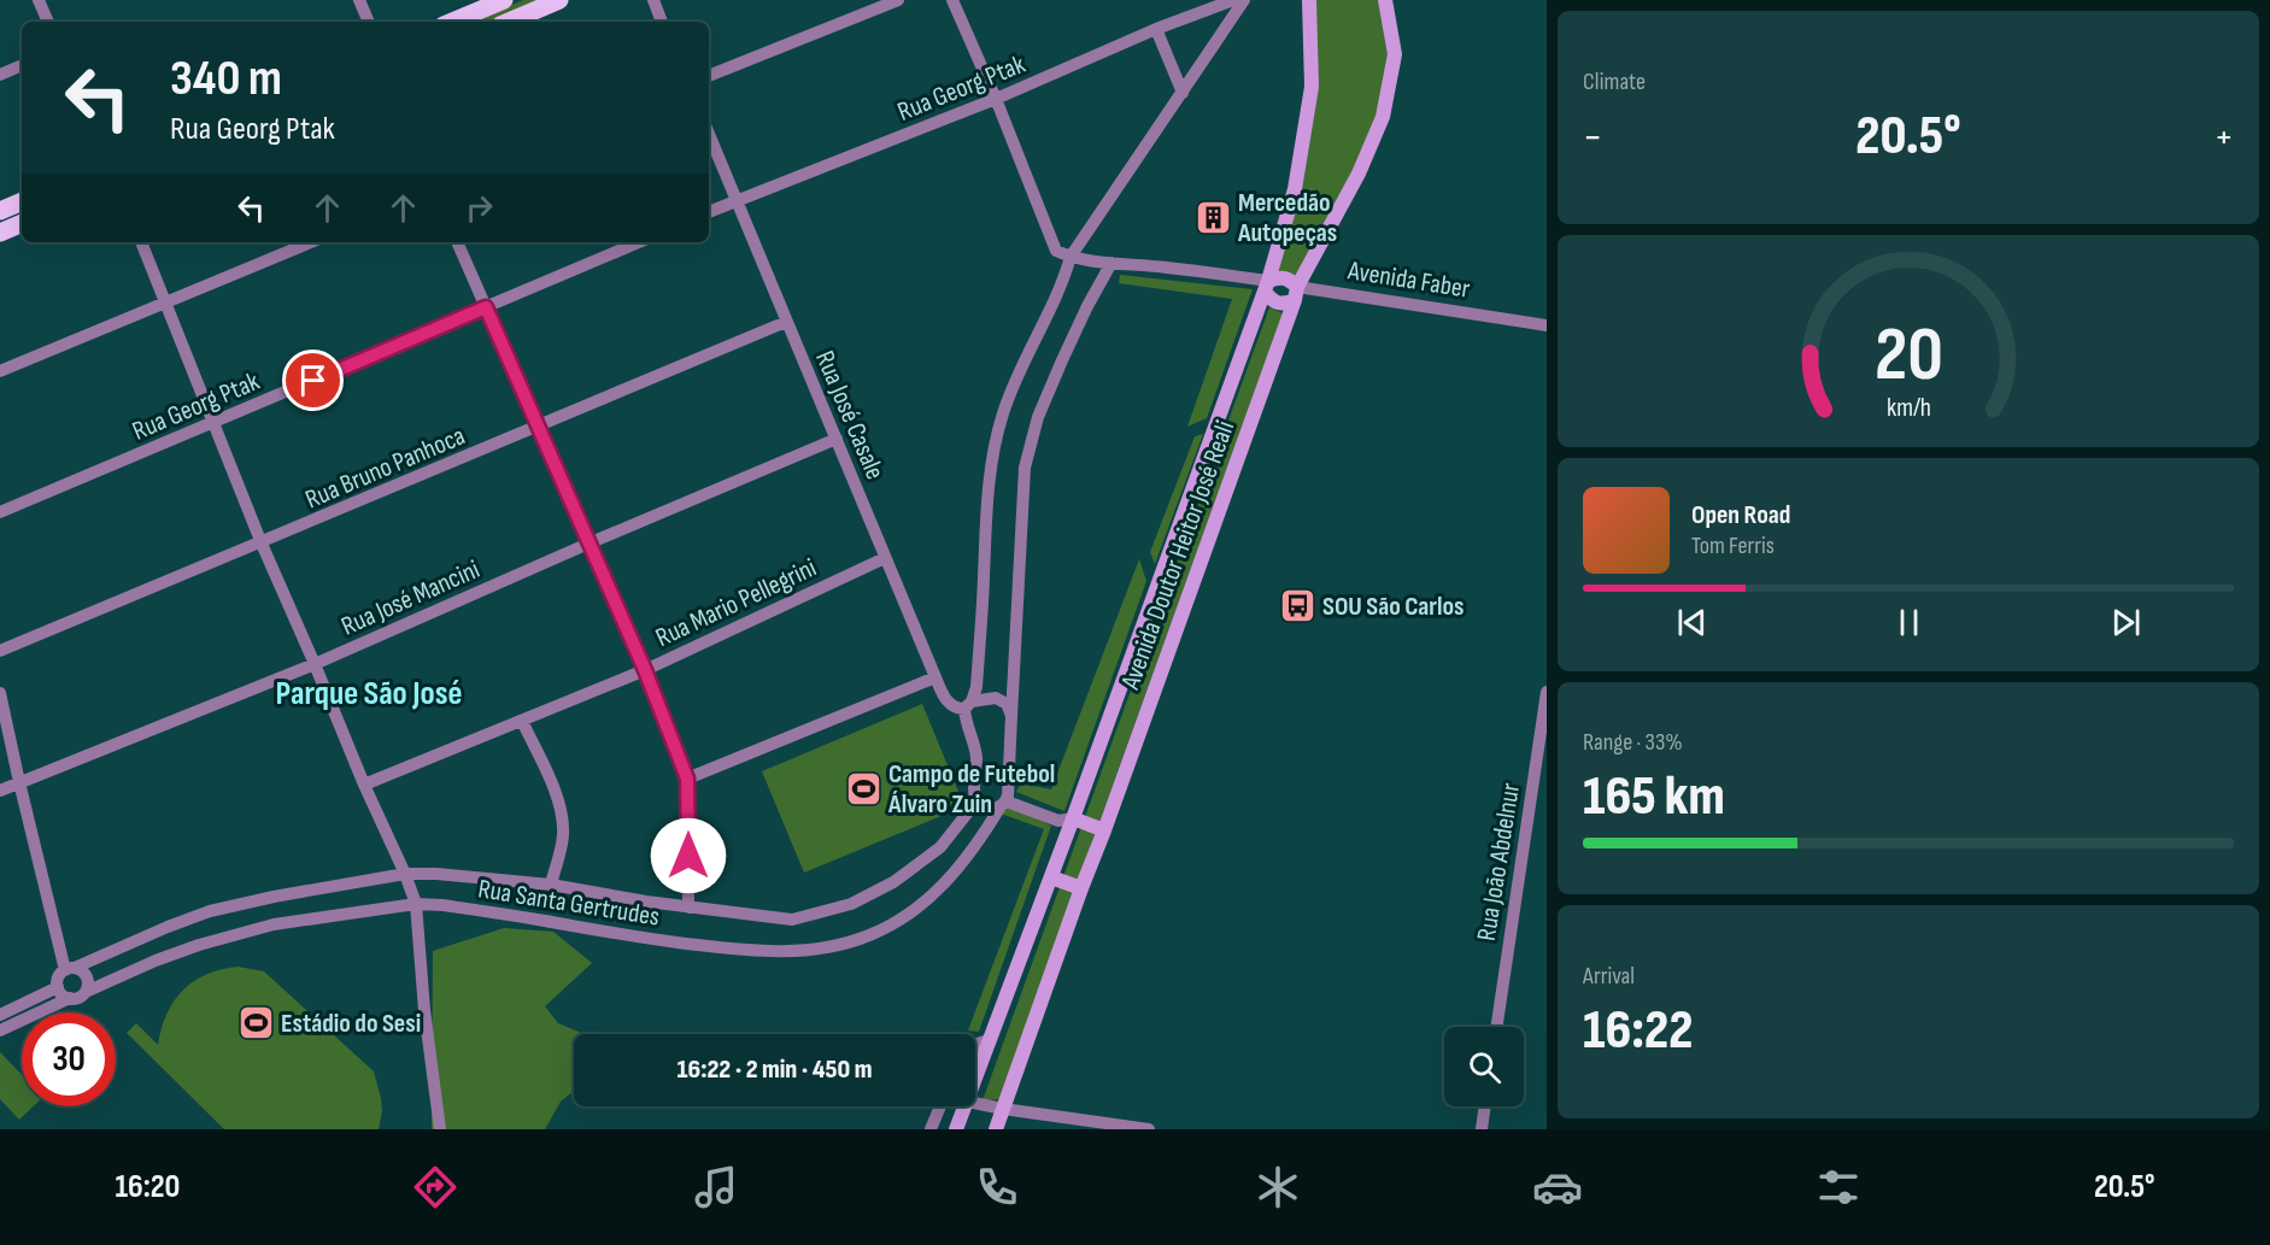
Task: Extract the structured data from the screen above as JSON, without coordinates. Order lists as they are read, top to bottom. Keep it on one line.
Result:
{"streets":{"main road":["Avenida Faber","Avenida Doutor Heitor José Reali"],"street":["Rua Georg Ptak","Rua José Casale","Rua Bruno Panhoca","Rua José Mancini","Rua Mario Pellegrini","Rua João Abdelnur","Rua Santa Gertrudes"]},"crossings":[["Rua Georg Ptak","Rua José Casale"],["Avenida Faber","Avenida Doutor Heitor José Reali"],["Rua José Casale","Rua Bruno Panhoca"],["Rua José Casale","Rua José Mancini"],["Rua José Casale","Rua Mario Pellegrini"]],"districts":["Parque São José"],"places":{"building":["Mercedão Autopeças"],"bus stop":["SOU São Carlos"],"sports":["Campo de Futebol Álvaro Zuin","Estádio do Sesi"]},"page":{"tile":["Climate",["Range · 33%","165 km"],["Arrival","16:22"]],"turn":["340 m","Rua Georg Ptak"],"heat":["−","20.5°","+"],"song":["Open Road","Tom Ferris"],"limit":"30","trip":"16:22 · 2 min · 450 m","tabs":["16:20","20.5°"],"gauge":["20","km/h"]}}
